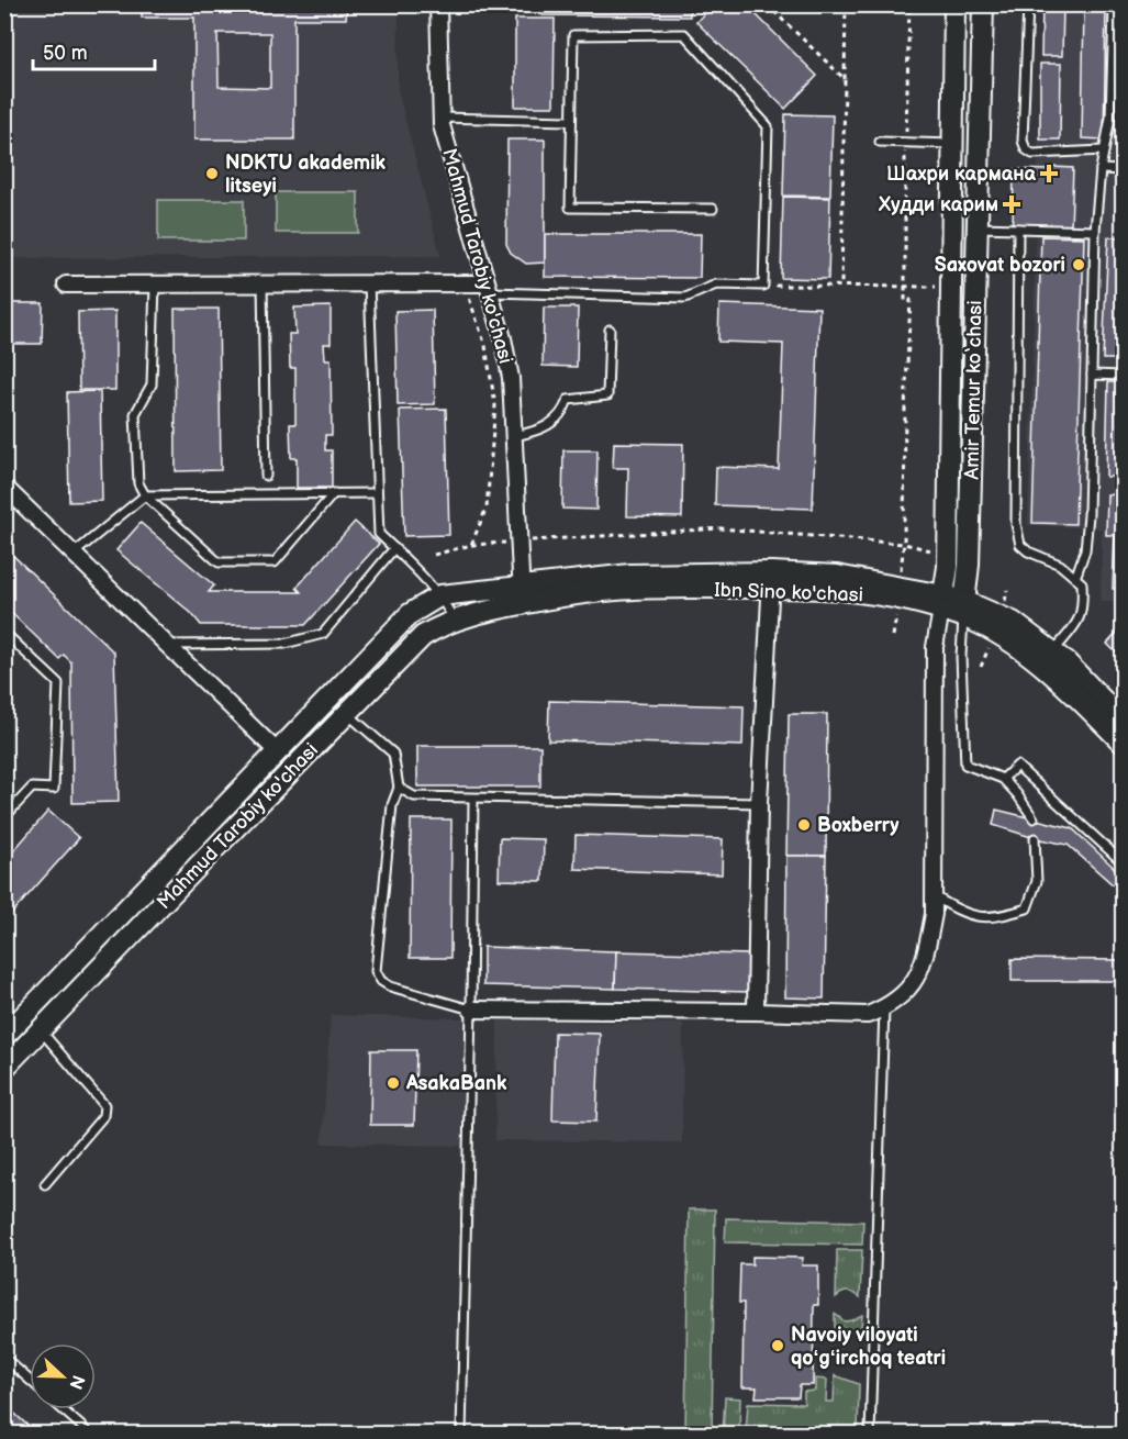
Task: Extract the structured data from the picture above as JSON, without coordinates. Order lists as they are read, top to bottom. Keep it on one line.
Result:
{"streets":{"main road":["Mahmud Tarobiy ko'chasi","Amir Temur ko‘chasi"]},"crossings":[["Mahmud Tarobiy ko'chasi","Amir Temur ko‘chasi"]],"places":{"other":["NDKTU akademik litseyi","Saxovat bozori","Boxberry","AsakaBank","Navoiy viloyati qoʻgʻirchoq teatri"],"health":["Шахри кармана","Худди карим"]},"scale_bar":"50 m","north":"right"}
